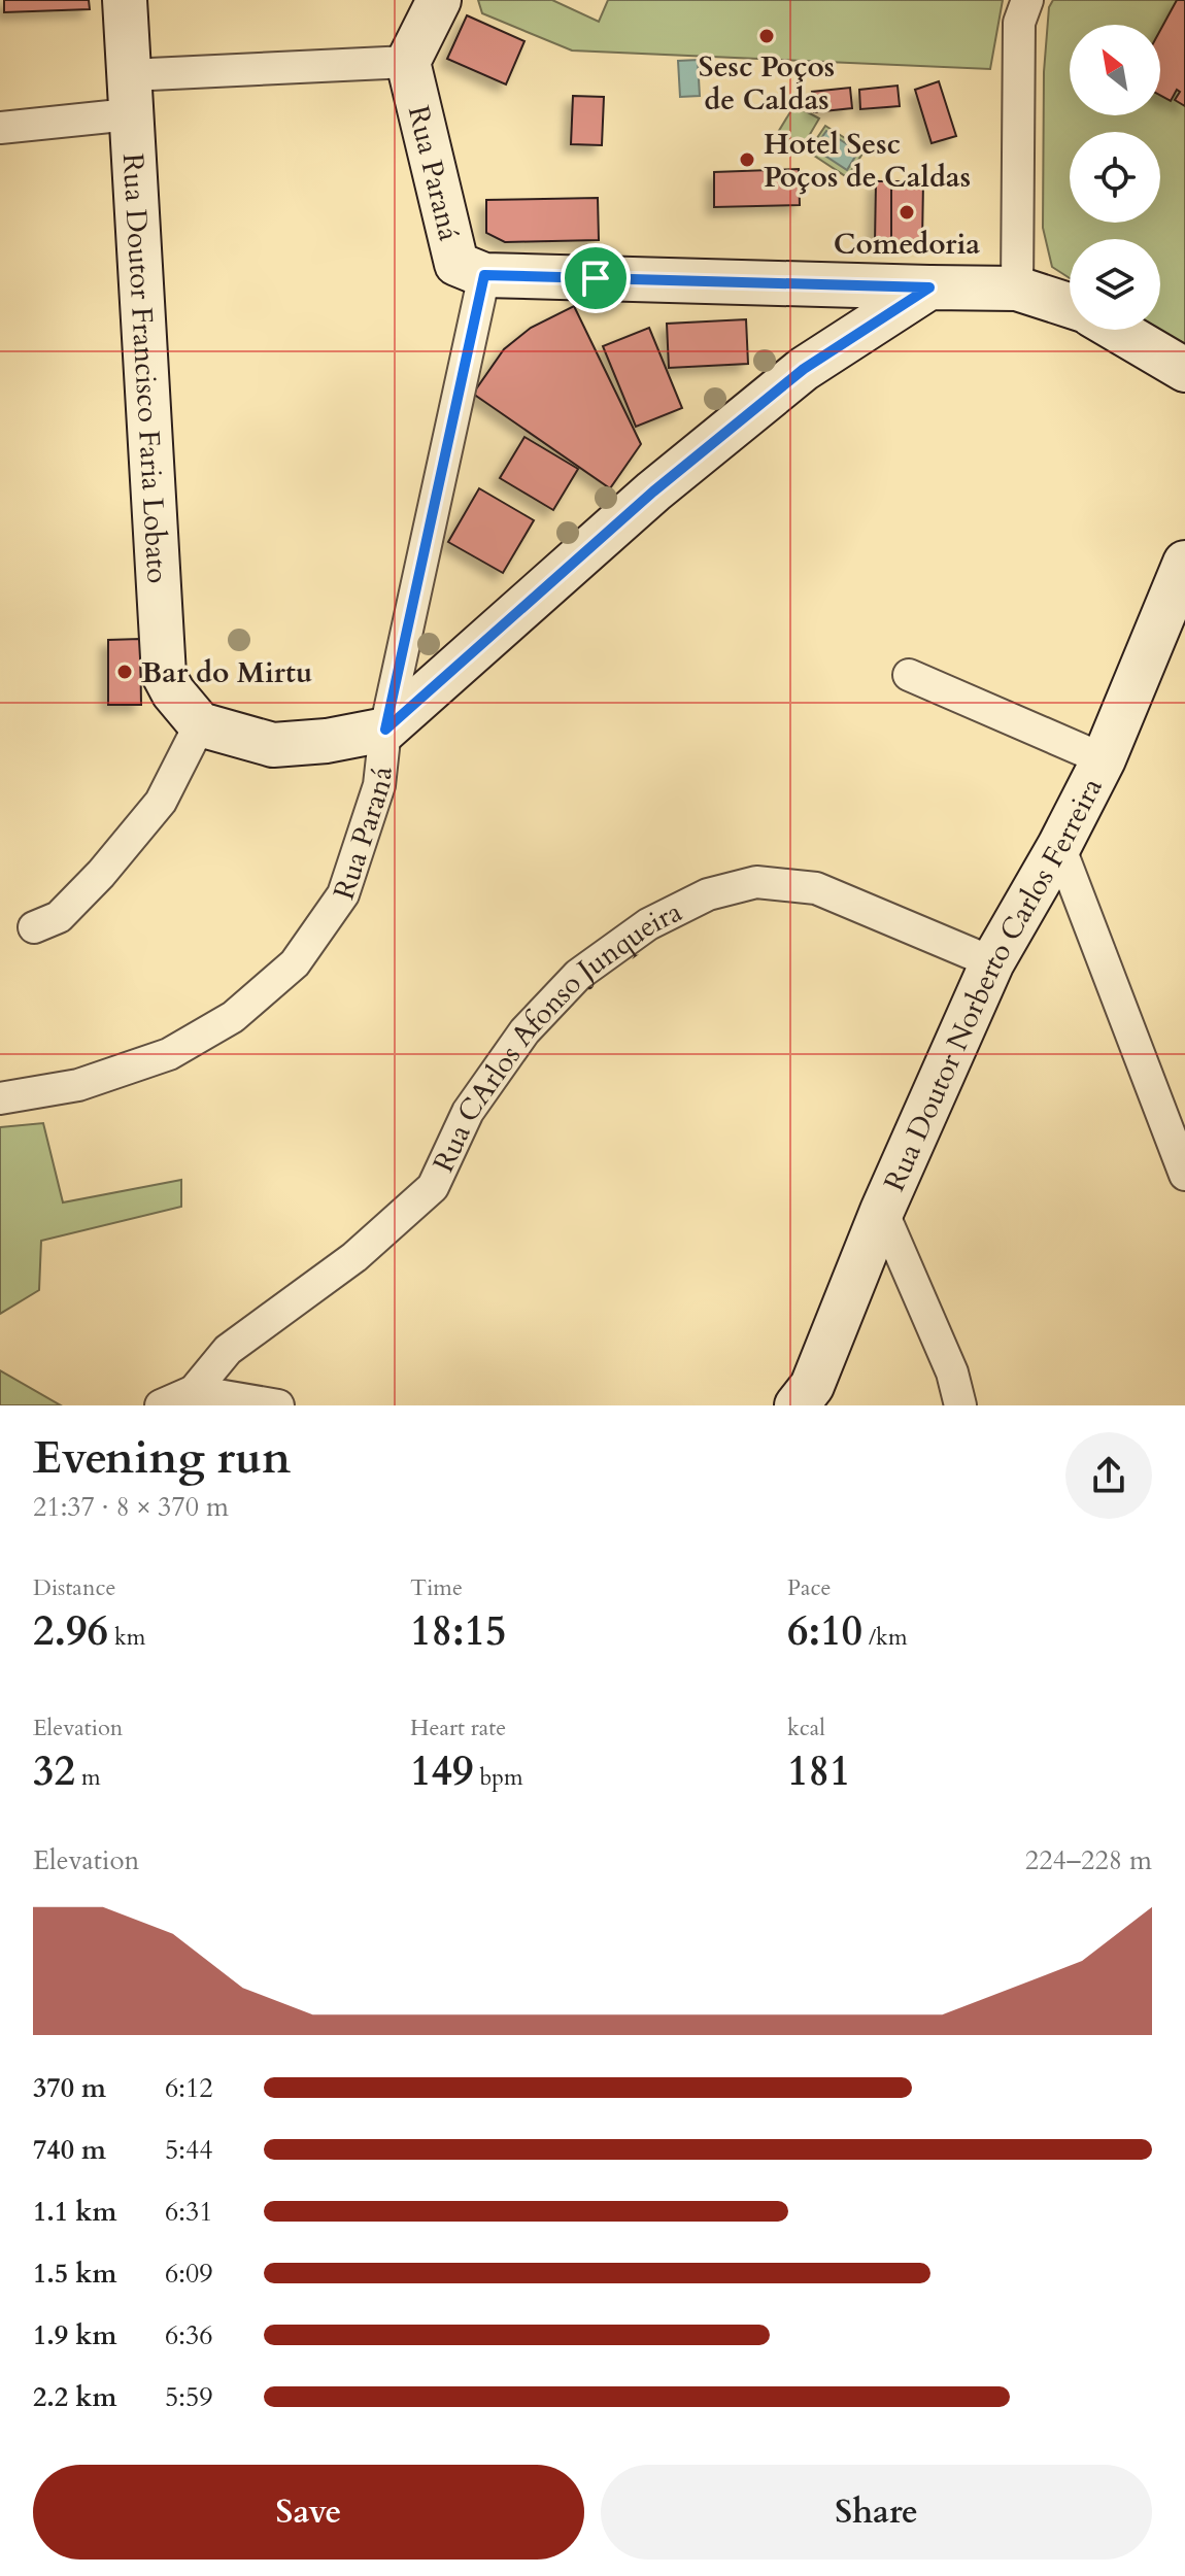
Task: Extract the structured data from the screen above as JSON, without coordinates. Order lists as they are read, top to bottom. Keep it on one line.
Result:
{"streets":{"street":["Rua Paraná","Rua Doutor Francisco Faria Lobato","Rua Doutor Norberto Carlos Ferreira","Rua CArlos Afonso Junqueira"]},"crossings":[["Rua Doutor Norberto Carlos Ferreira","Rua CArlos Afonso Junqueira"]],"places":["Sesc Poços de Caldas","Hotel Sesc Poços de Caldas","Comedoria","Bar do Mirtu"],"north":"top left","page":{"heading":["Evening run","21:37 · 8 × 370 m"],"stats":[["Distance","2.96 km"],["Time","18:15"],["Pace","6:10 /km"],["Elevation","32 m"],["Heart rate","149 bpm"],["kcal","181"]],"chart":["Elevation","224–228 m"],"list":[{"name":"370 m","note":"6:12"},{"name":"740 m","note":"5:44"},{"name":"1.1 km","note":"6:31"},{"name":"1.5 km","note":"6:09"},{"name":"1.9 km","note":"6:36"},{"name":"2.2 km","note":"5:59"}],"buttons":["Save","Share"]}}
